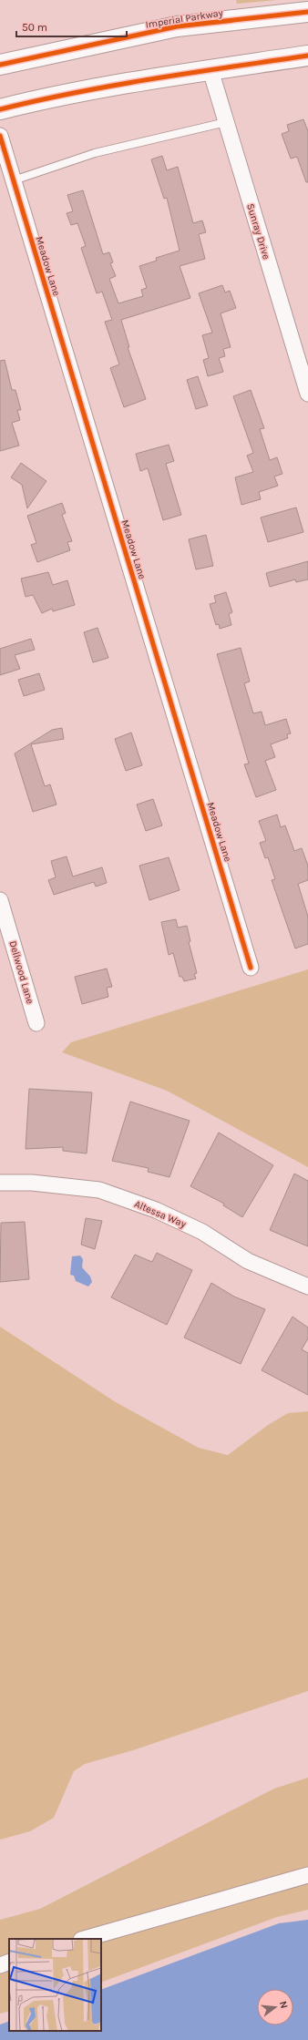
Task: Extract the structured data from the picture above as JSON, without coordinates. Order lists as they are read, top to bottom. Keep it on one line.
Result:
{"streets":{"main road":["Imperial Parkway"],"street":["Sunray Drive","Meadow Lane","Dellwood Lane","Altessa Way"]},"scale_bar":"50 m","north":"right"}
